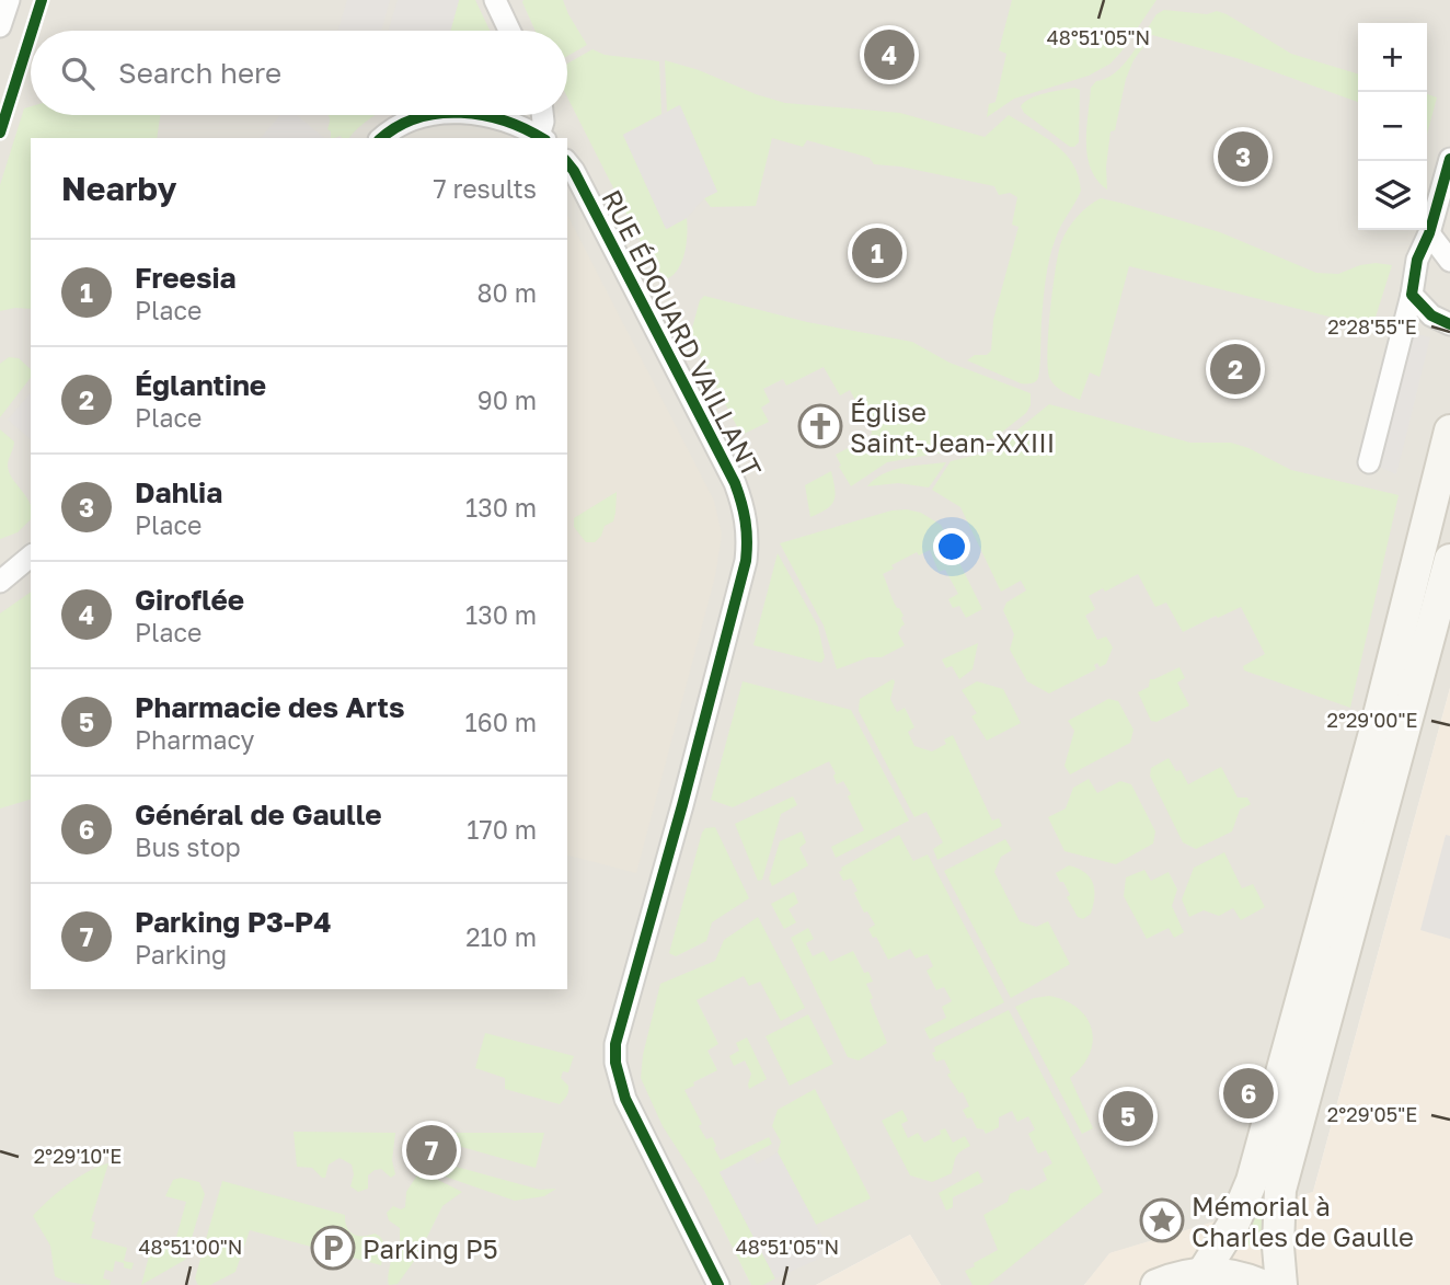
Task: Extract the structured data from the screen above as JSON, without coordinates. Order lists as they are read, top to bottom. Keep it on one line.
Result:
{"streets":{"street":["RUE ÉDOUARD VAILLANT"]},"places":{"church":["Église Saint-Jean-XXIII"],"place":["Mémorial à Charles de Gaulle"],"parking":["Parking P5"]},"page":{"map_buttons":["+","−"],"pins":["4","3","1","2","6","5","7"],"search":"Search here","heading":["Nearby","7 results"],"list":[{"mark":"1","name":"Freesia","note":"Place","value":"80 m"},{"mark":"2","name":"Églantine","note":"Place","value":"90 m"},{"mark":"3","name":"Dahlia","note":"Place","value":"130 m"},{"mark":"4","name":"Giroflée","note":"Place","value":"130 m"},{"mark":"5","name":"Pharmacie des Arts","note":"Pharmacy","value":"160 m"},{"mark":"6","name":"Général de Gaulle","note":"Bus stop","value":"170 m"},{"mark":"7","name":"Parking P3-P4","note":"Parking","value":"210 m"}]},"coordinates":["48°51'05\"N","2°28'55\"E","2°29'00\"E","2°29'05\"E","2°29'10\"E","48°51'00\"N"]}
